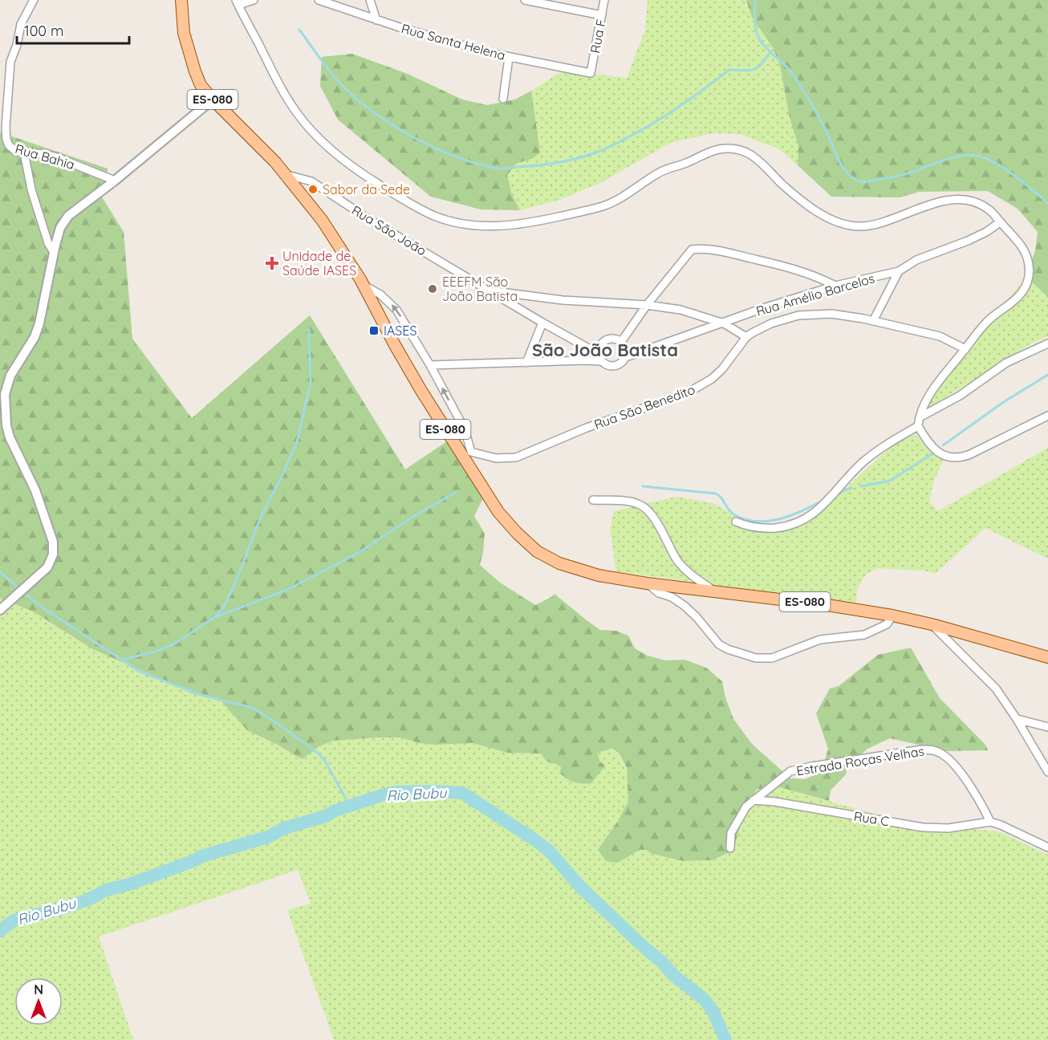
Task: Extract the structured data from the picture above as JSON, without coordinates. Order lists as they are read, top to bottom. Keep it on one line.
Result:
{"streets":{"main road":["ES-080"],"street":["Rua F","Rua Santa Helena","Rua Bahia","Rua São João","Rua Amélio Barcelos","Rua São Benedito","Estrada Roças Velhas","Rua C"]},"crossings":[["Rua F","Rua Santa Helena"],["ES-080","Rua São João"],["ES-080","Rua São Benedito"],["Rua São João","Rua Amélio Barcelos"],["Estrada Roças Velhas","Rua C"]],"districts":["São João Batista"],"water":["Rio Bubu"],"places":{"other":["Sabor da Sede","EEEFM São João Batista"],"health":["Unidade de Saúde IASES"],"transit":["IASES"]},"scale_bar":"100 m","north":"top"}
